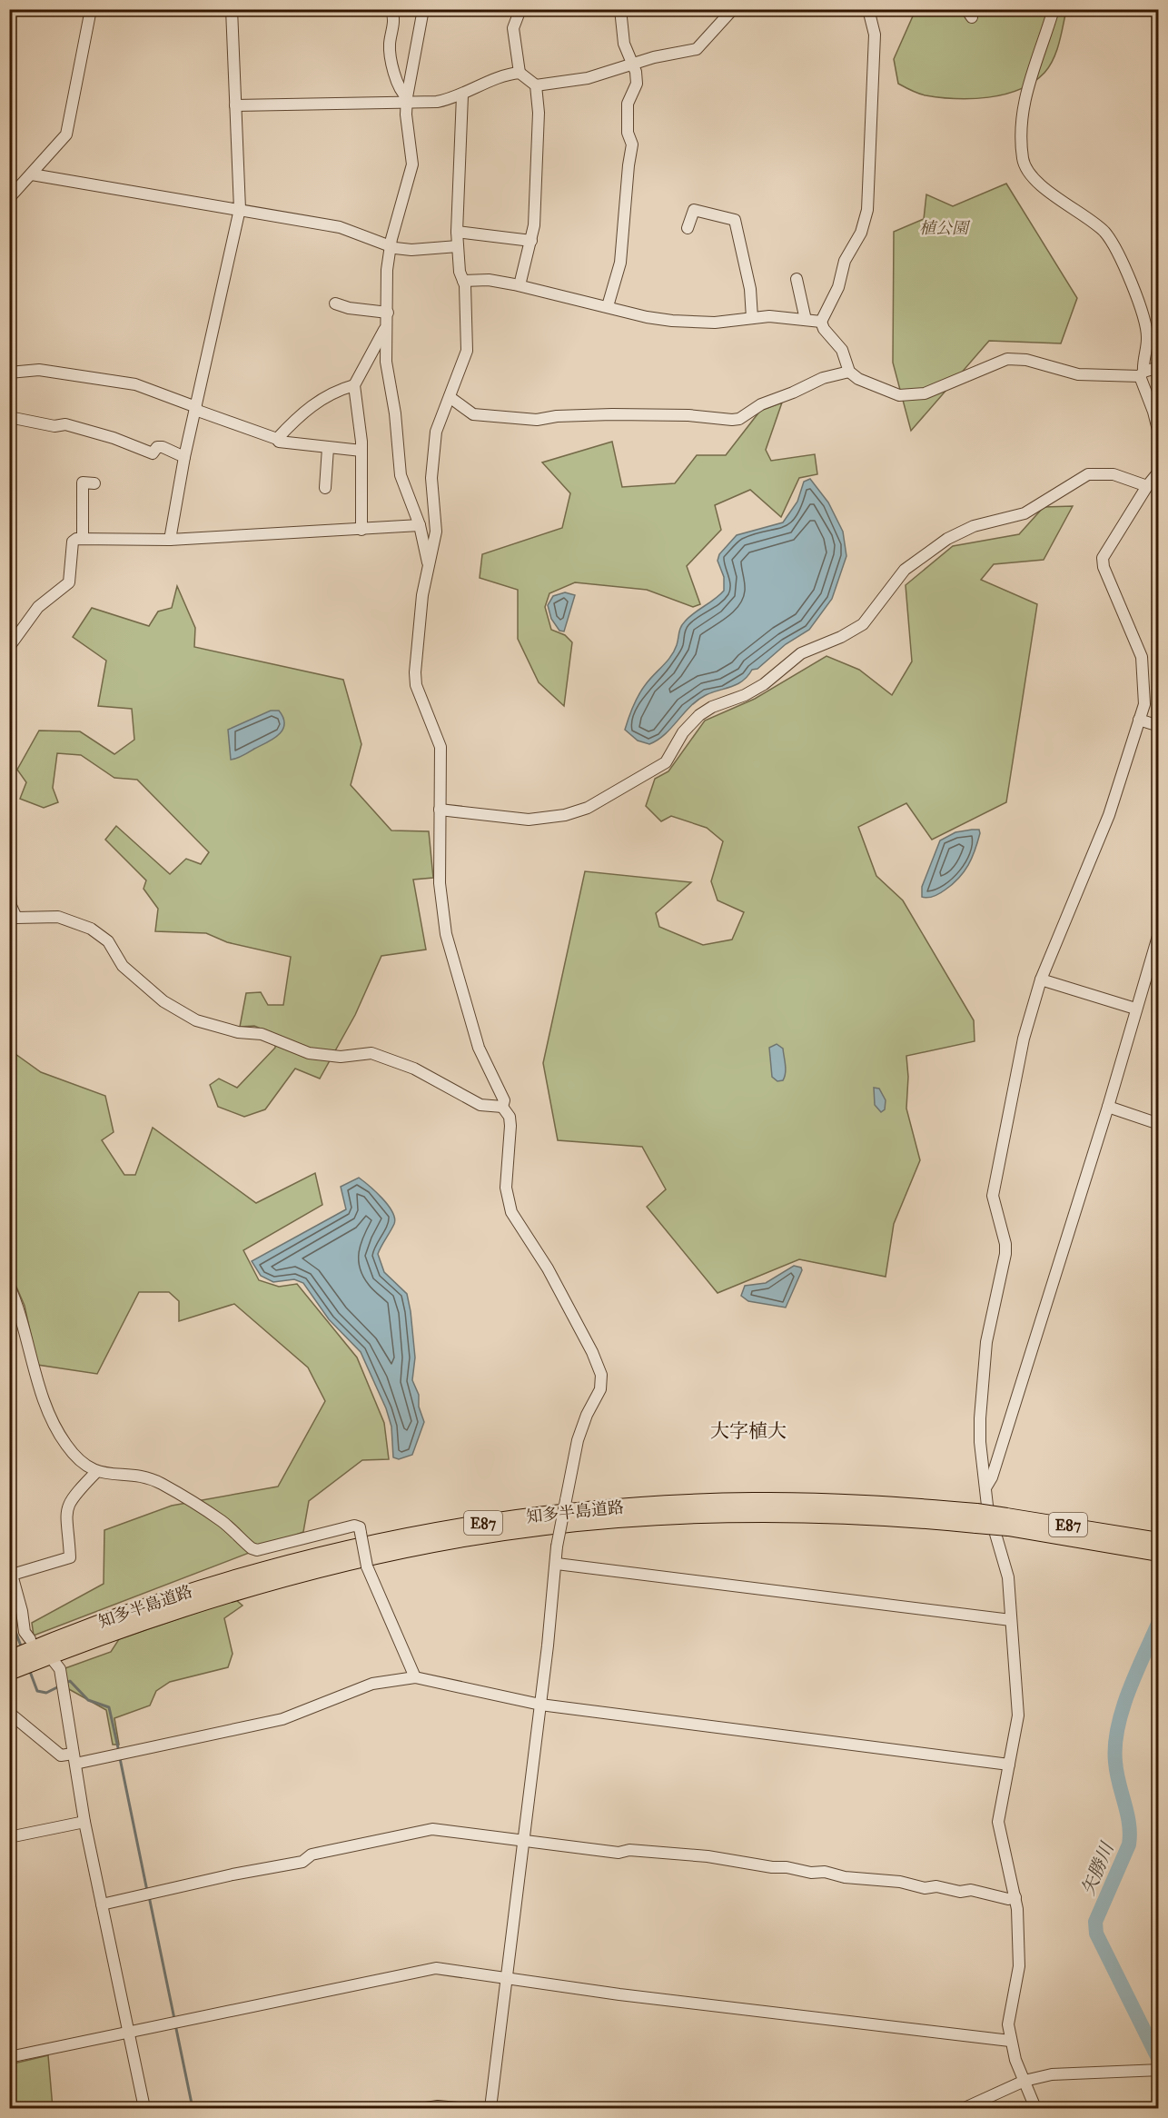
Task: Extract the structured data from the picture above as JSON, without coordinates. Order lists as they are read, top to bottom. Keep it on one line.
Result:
{"streets":{"highway":["知多半島道路","E87"]},"districts":["大字植大"],"water":["矢勝川"],"parks":["植公園"]}
